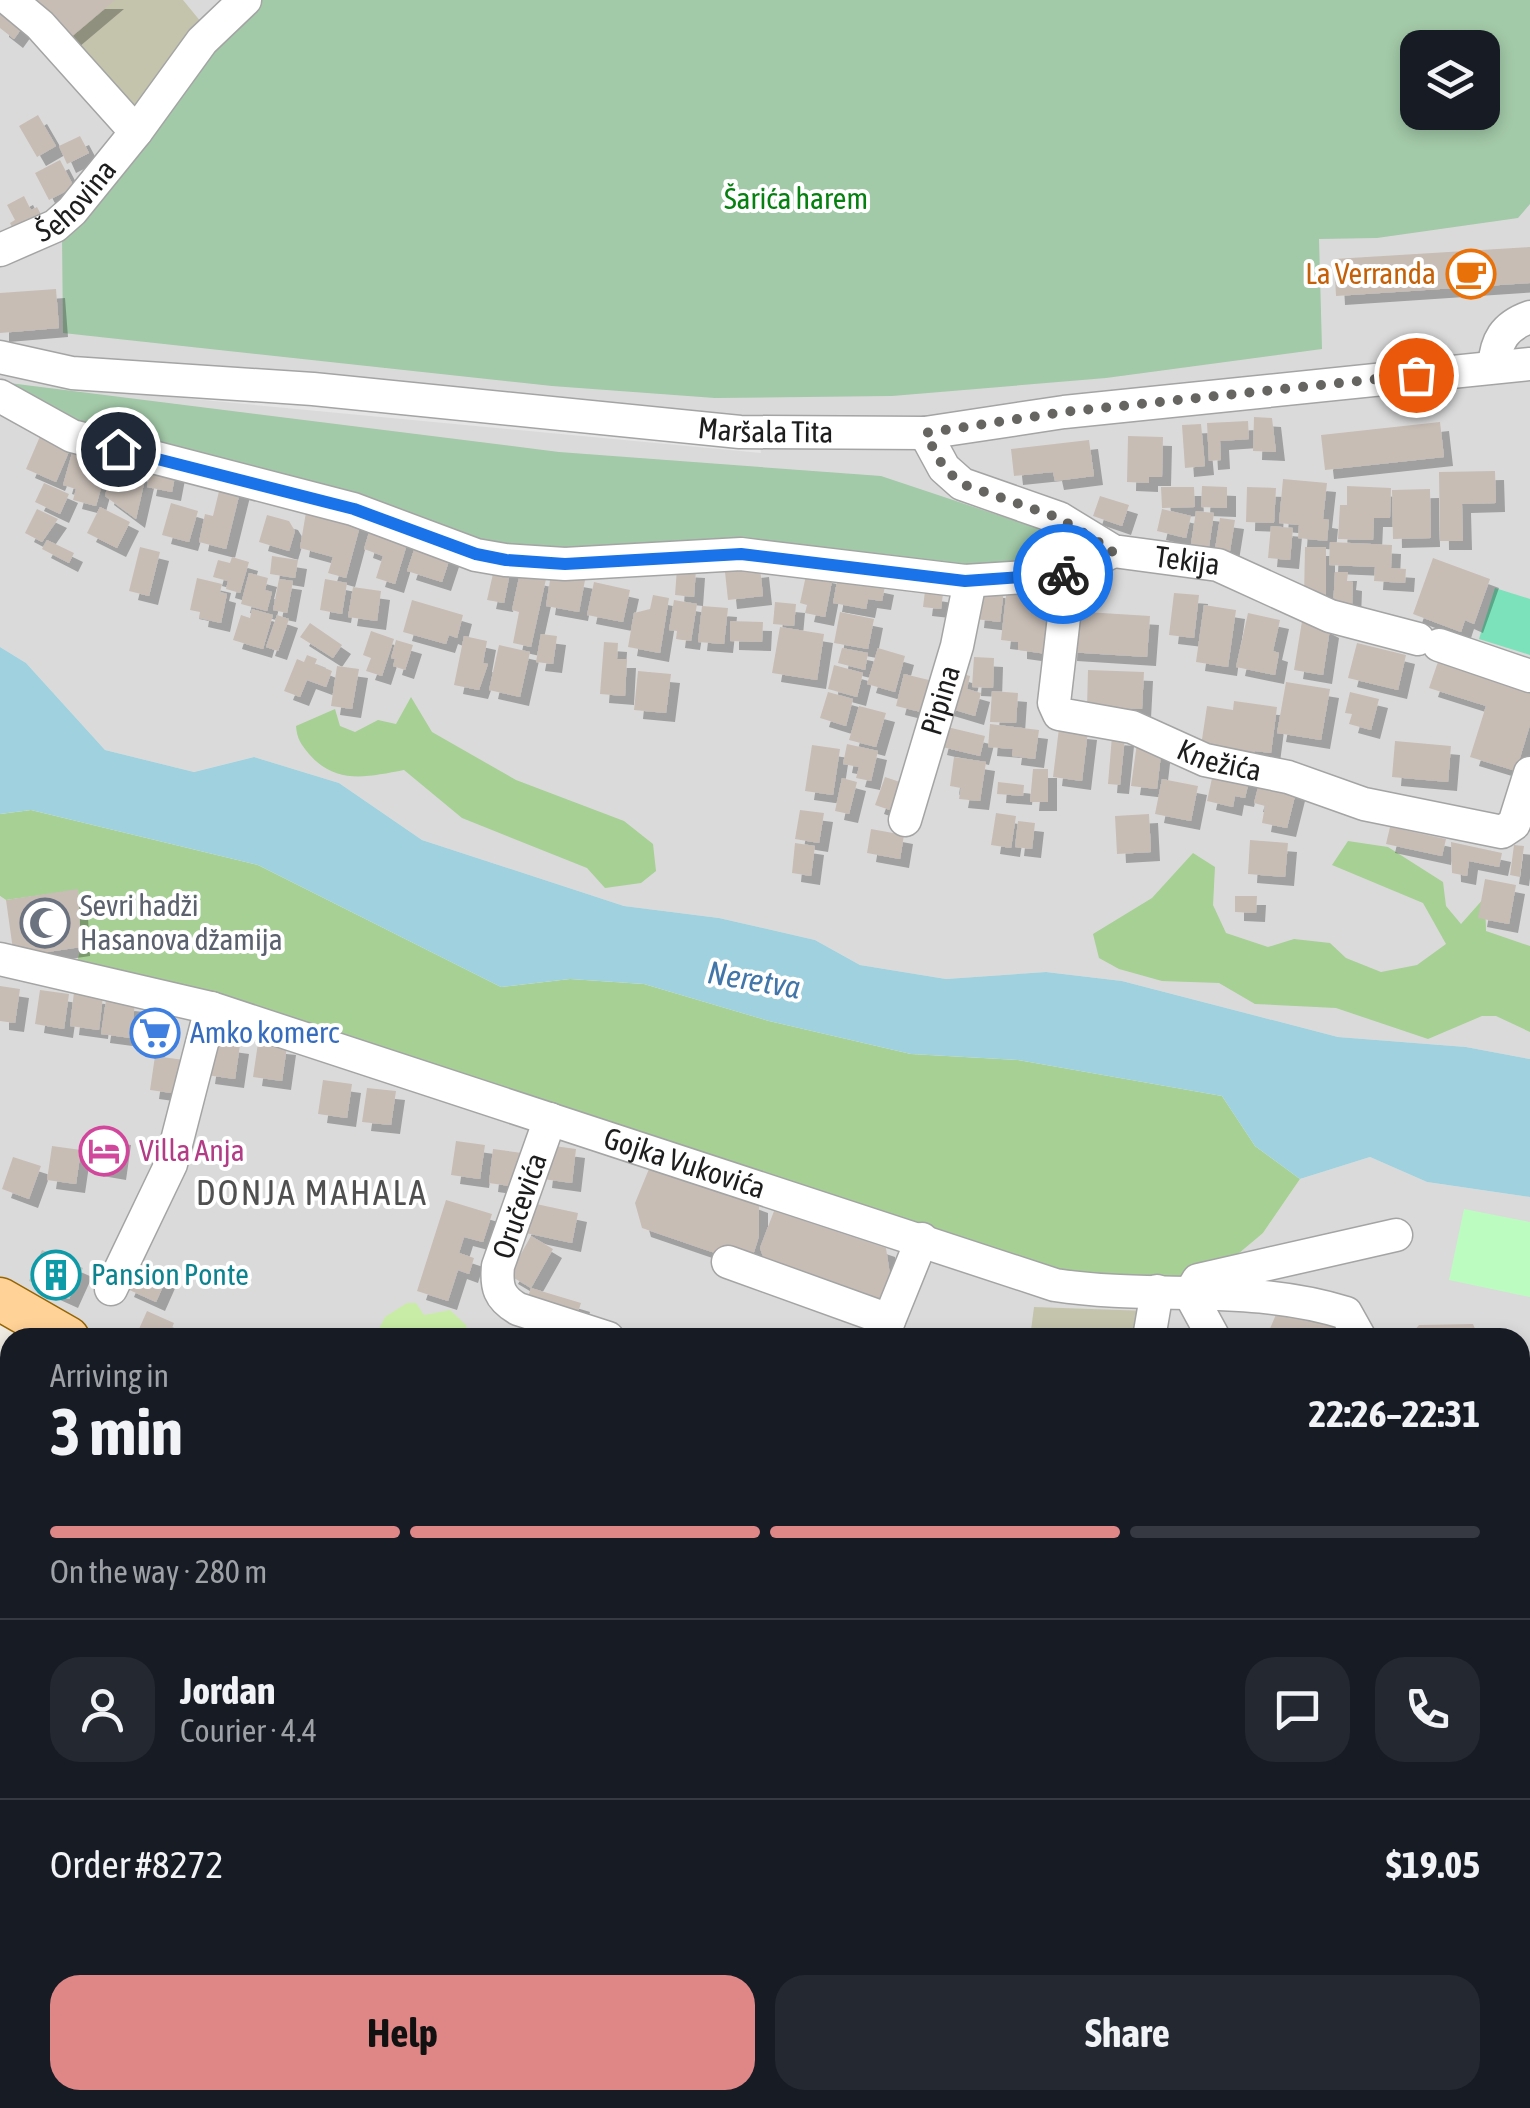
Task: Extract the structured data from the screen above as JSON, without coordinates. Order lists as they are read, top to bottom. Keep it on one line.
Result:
{"streets":{"street":["Šehovina","Maršala Tita","Tekija","Pipina","Knežića","Gojka Vukovića","Oručevića"]},"crossings":[["Maršala Tita","Tekija"],["Gojka Vukovića","Oručevića"]],"districts":["DONJA MAHALA"],"water":["Neretva"],"parks":["Šarića harem"],"places":{"cafe":["La Verranda"],"mosque":["Sevri hadži Hasanova džamija"],"supermarket":["Amko komerc"],"hotel":["Villa Anja"],"building":["Pansion Ponte"]},"page":{"heading":["3 min","Arriving in","22:26–22:31"],"panel":["Jordan","Courier · 4.4","Order #8272","$19.05"],"bar":"On the way · 280 m","buttons":["Help","Share"]}}
